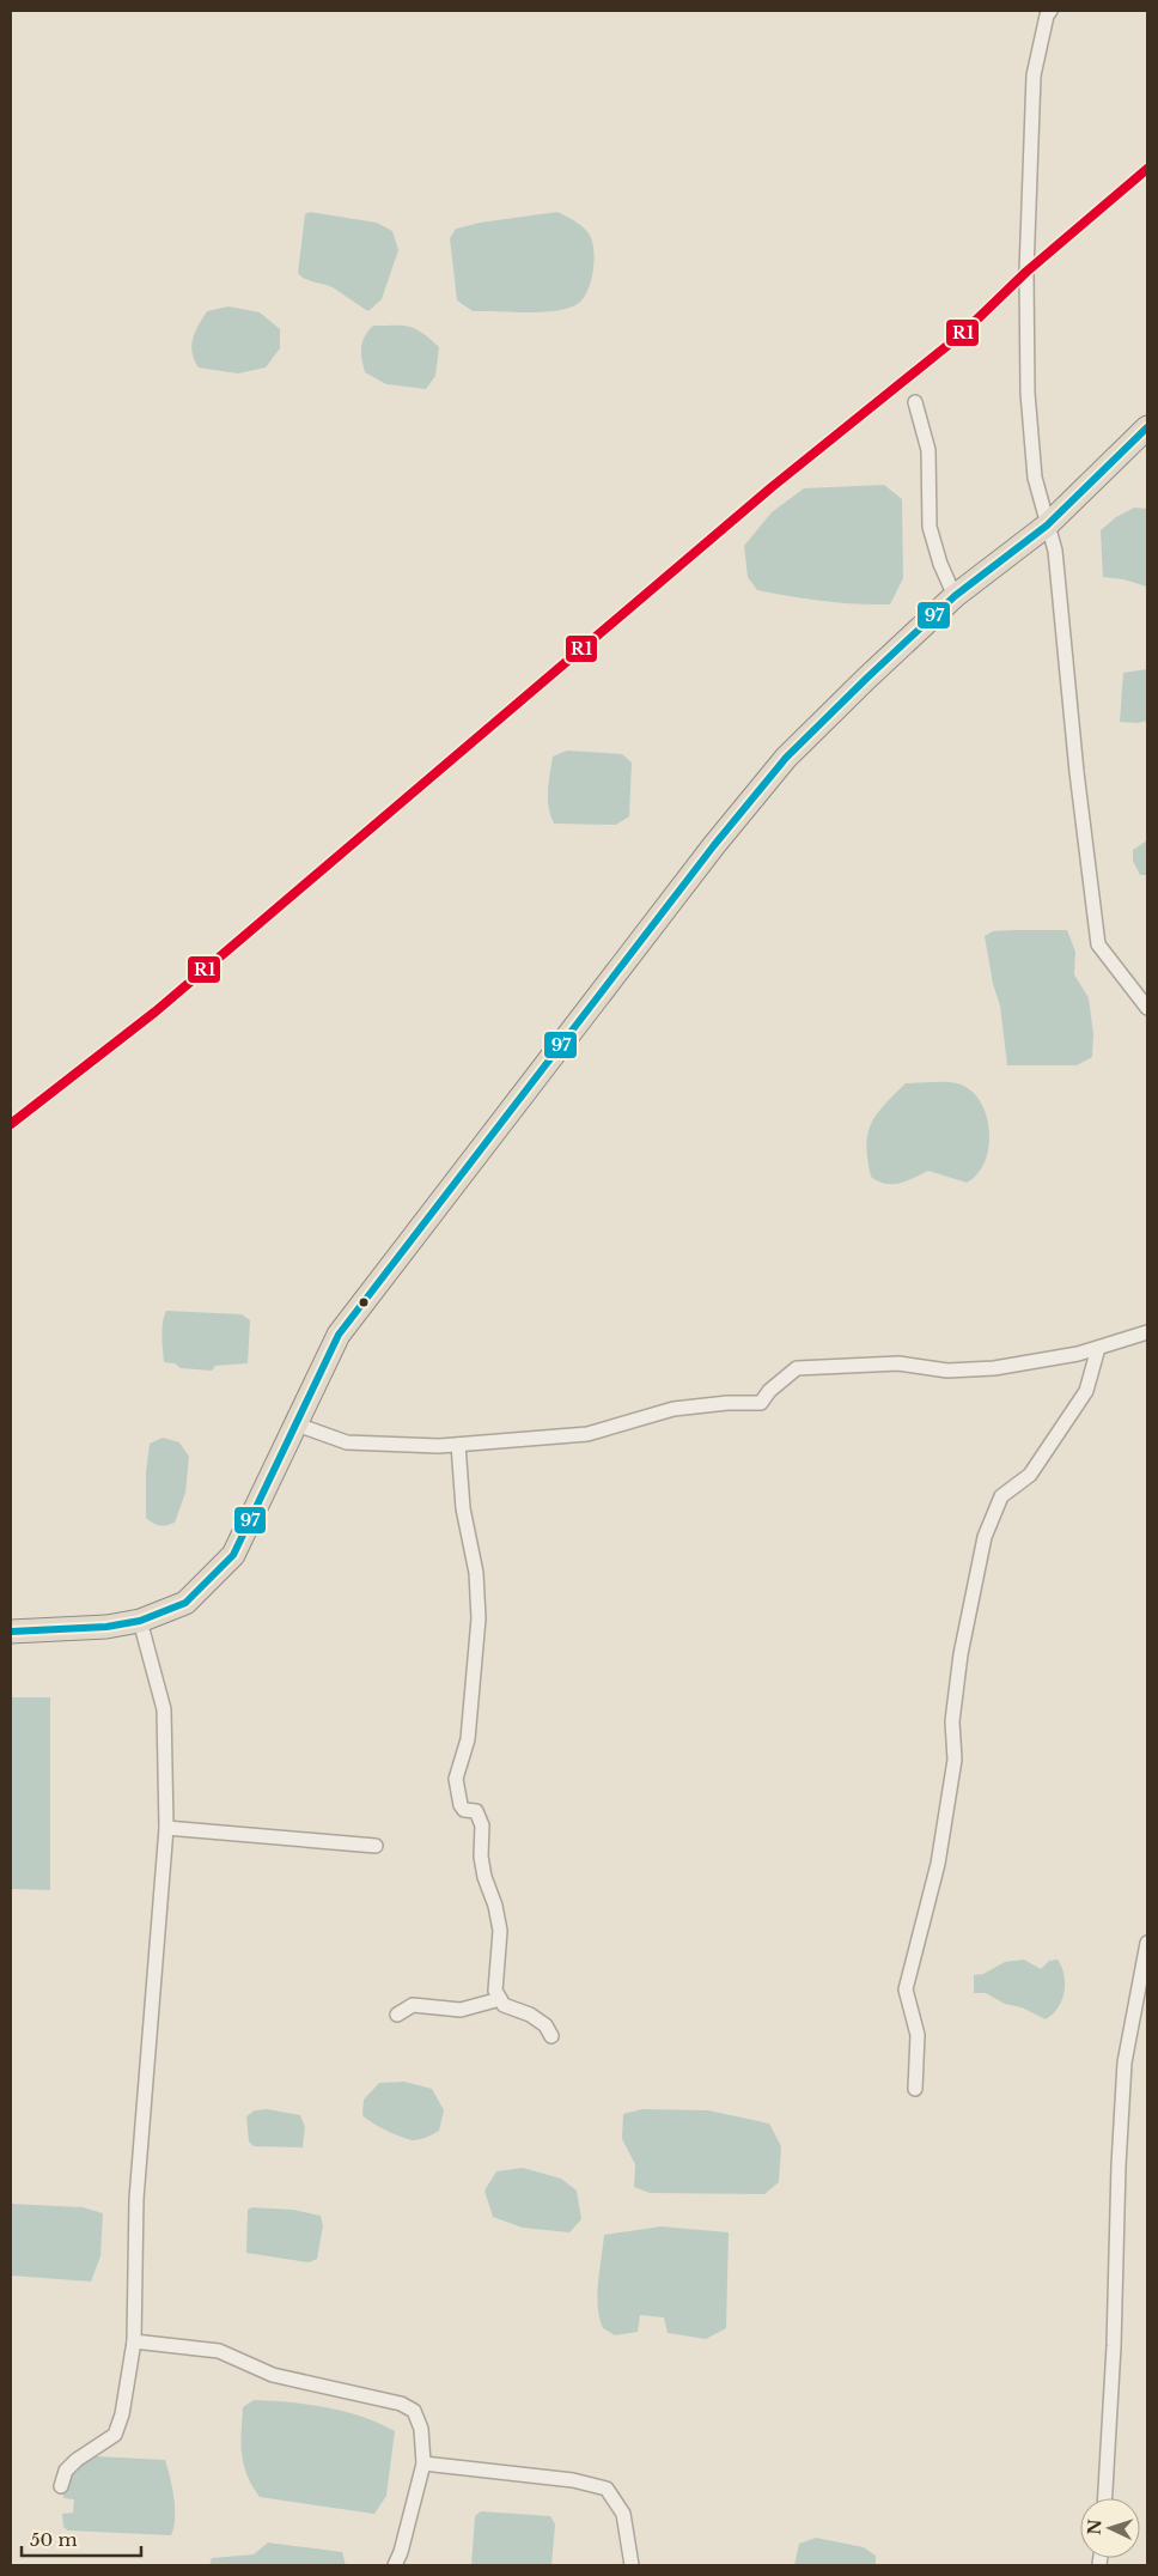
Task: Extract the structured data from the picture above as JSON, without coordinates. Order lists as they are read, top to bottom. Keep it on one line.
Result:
{"lines":["transit line R1","transit line 97"],"scale_bar":"50 m","north":"left"}
